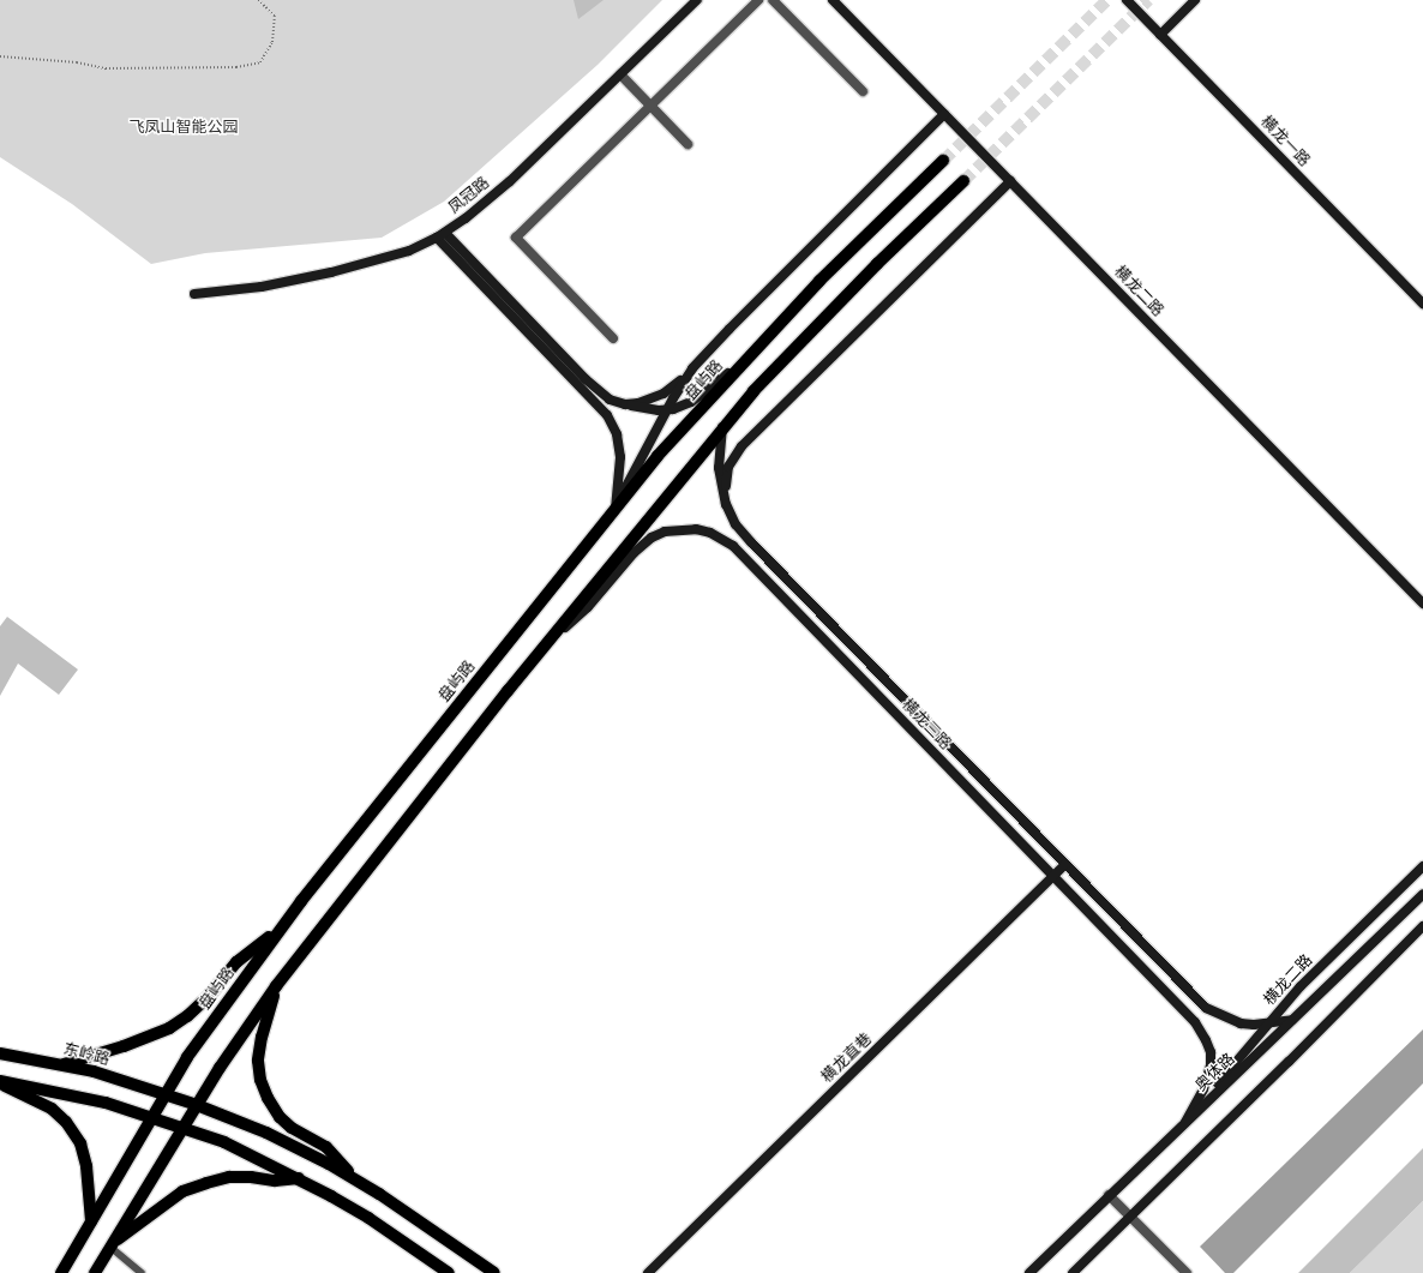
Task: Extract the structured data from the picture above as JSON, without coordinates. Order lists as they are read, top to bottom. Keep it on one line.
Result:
{"streets":{"main road":["盘屿路","东岭路"],"street":["横龙一路","凤冠路","横龙二路","横龙三路","横龙直巷","奥体路"]},"crossings":[["横龙二路","横龙三路"],["横龙二路","奥体路"],["盘屿路","东岭路"],["横龙三路","横龙直巷"],["横龙三路","奥体路"]],"parks":["飞凤山智能公园"]}
